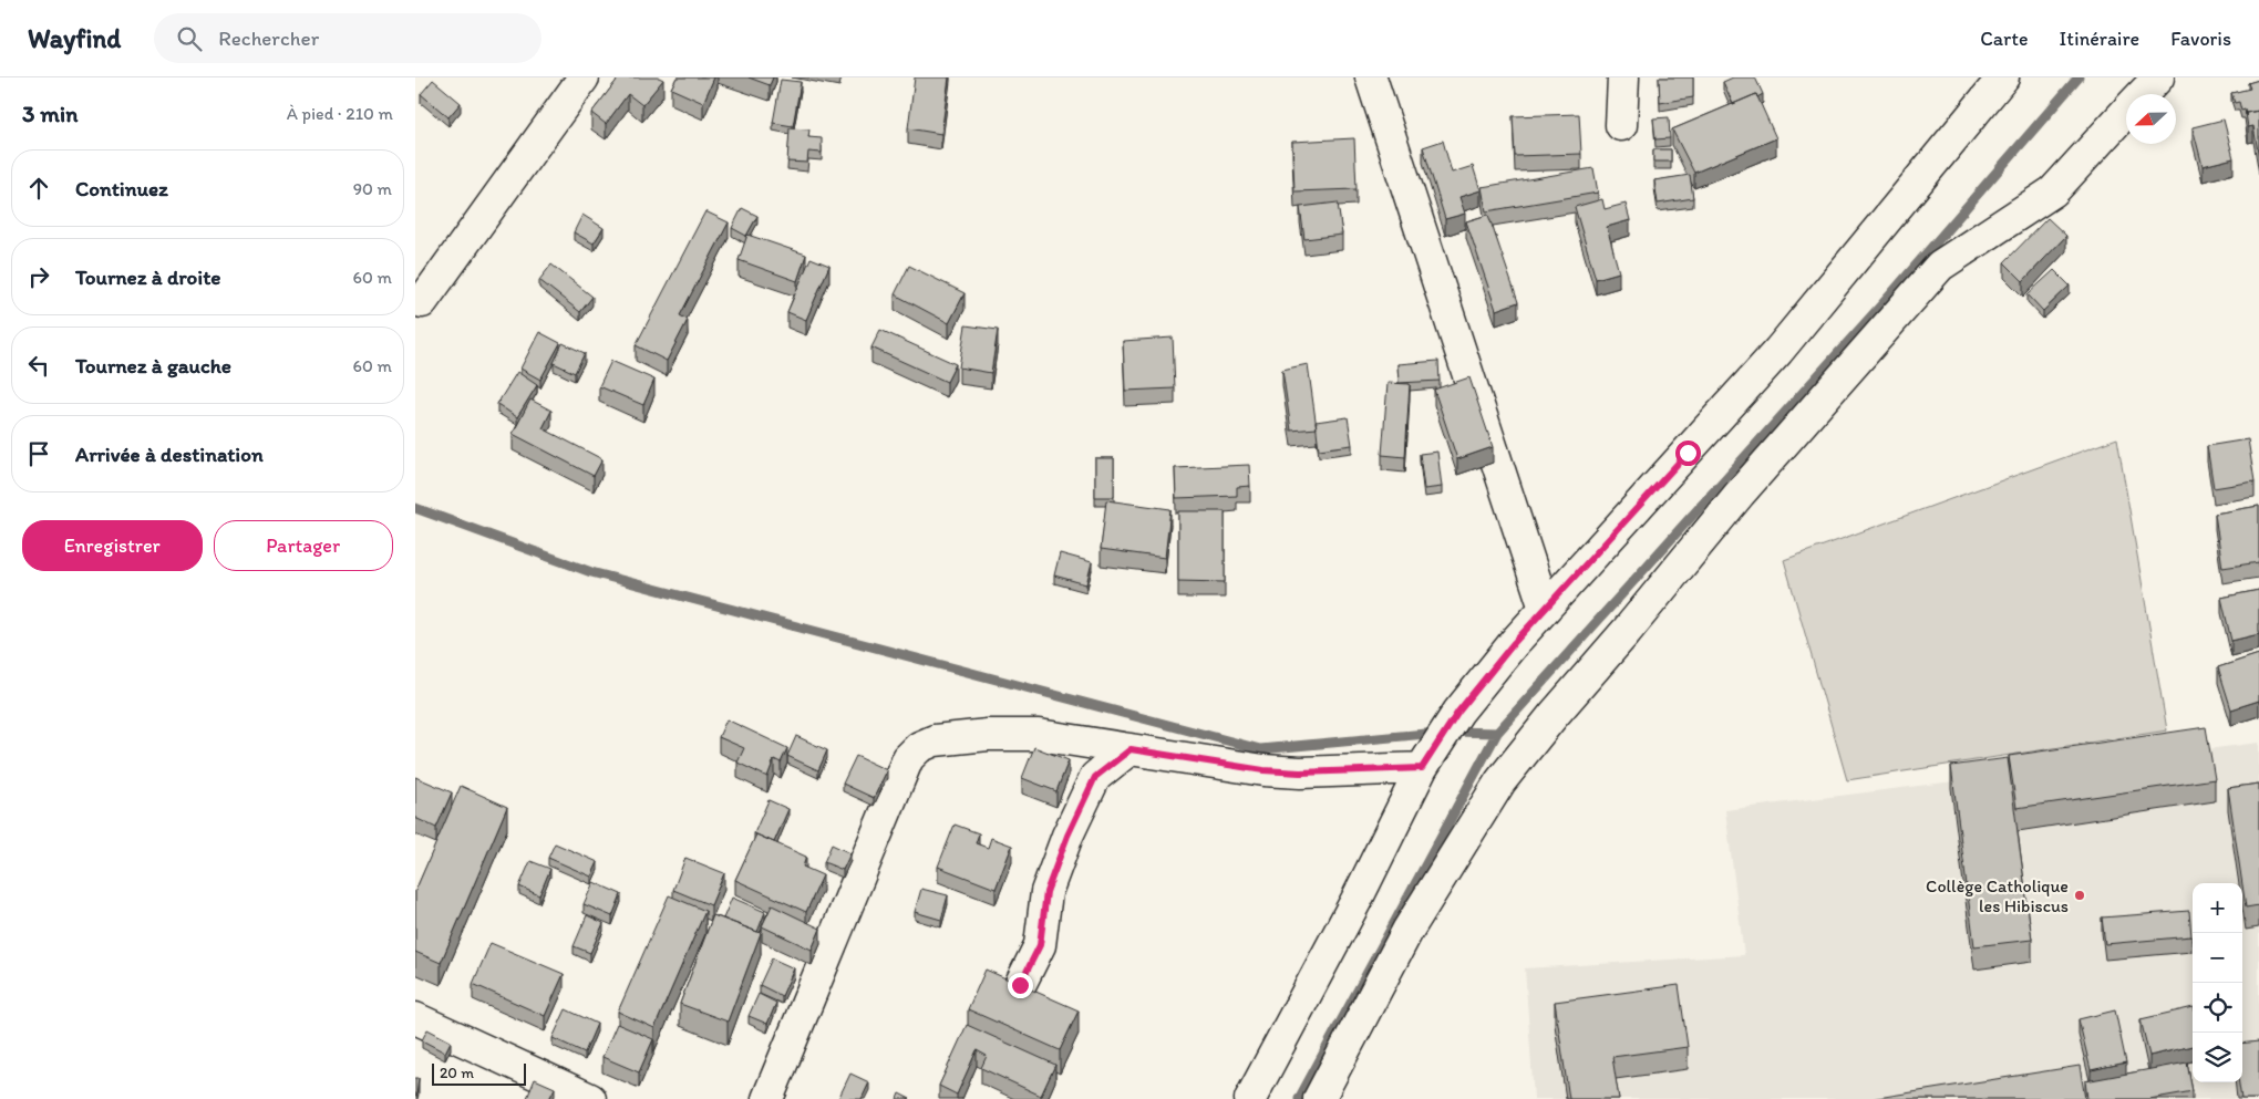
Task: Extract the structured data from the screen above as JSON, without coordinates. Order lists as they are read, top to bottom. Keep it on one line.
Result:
{"places":["Collège Catholique les Hibiscus"],"scale_bar":"20 m","north":"left","page":{"header":"Wayfind","search":"Rechercher","nav":["Carte","Itinéraire","Favoris"],"heading":["3 min","À pied · 210 m"],"list":[["Continuez","90 m"],["Tournez à droite","60 m"],["Tournez à gauche","60 m"],"Arrivée à destination"],"buttons":["Enregistrer","Partager"],"map_buttons":["+","−"],"scale":"20 m"}}
